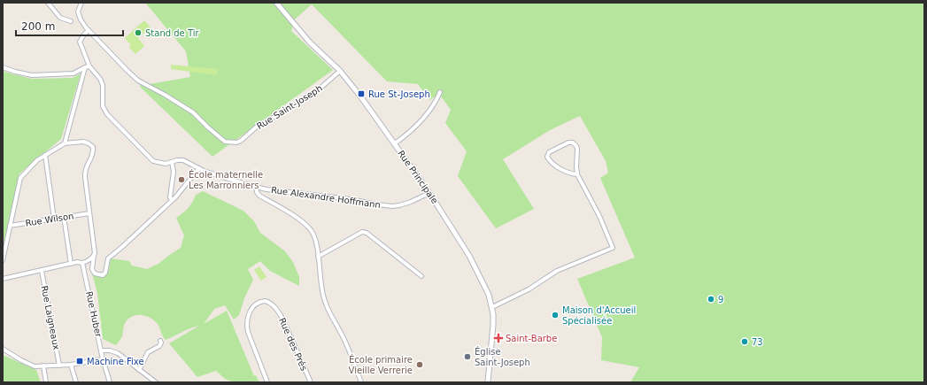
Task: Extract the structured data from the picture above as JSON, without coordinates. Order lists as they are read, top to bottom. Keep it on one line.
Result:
{"streets":{"street":["Rue Saint-Joseph","Rue Principale","Rue Alexandre Hoffmann","Rue Wilson","Rue Huber","Rue Laigneaux","Rue des Prés"]},"crossings":[["Rue Saint-Joseph","Rue Principale"],["Rue Saint-Joseph","Rue Alexandre Hoffmann"],["Rue Principale","Rue Alexandre Hoffmann"]],"places":{"other":["Stand de Tir","École maternelle Les Marronniers","9","Maison d'Accueil Spécialisée","73","Église Saint-Joseph","École primaire Vieille Verrerie"],"transit":["Rue St-Joseph","Machine Fixe"],"health":["Saint-Barbe"]},"scale_bar":"200 m"}
